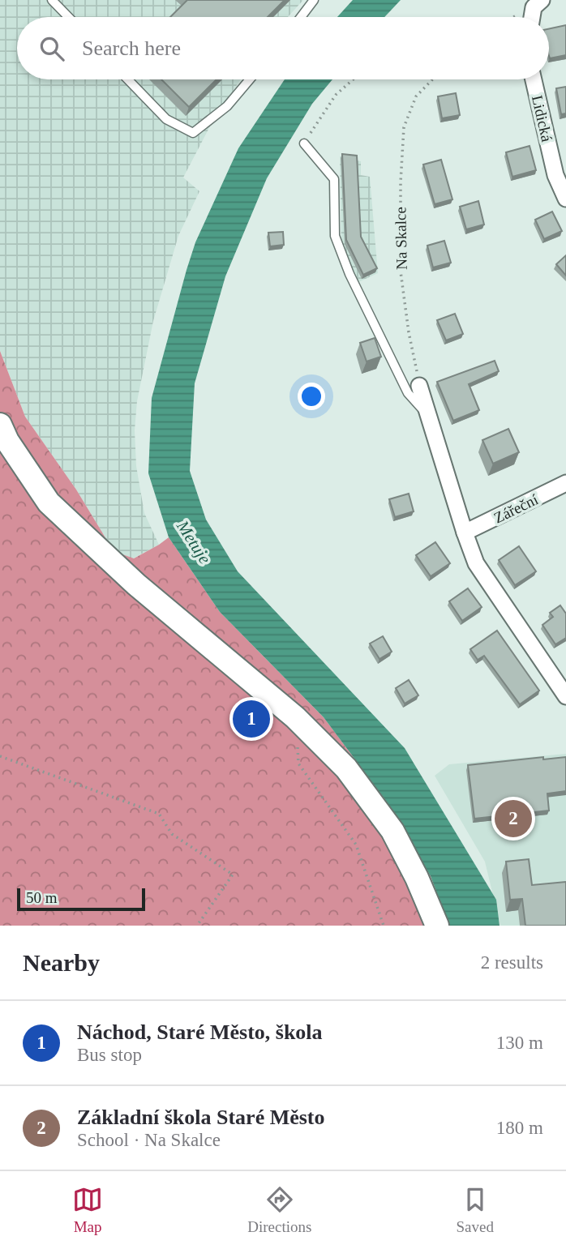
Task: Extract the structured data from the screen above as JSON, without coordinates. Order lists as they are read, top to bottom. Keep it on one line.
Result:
{"streets":{"street":["Lidická","Zářeční"],"path":["Na Skalce"]},"water":["Metuje"],"scale_bar":"50 m","page":{"search":"Search here","pins":["1","2"],"scale":"50 m","heading":["Nearby","2 results"],"list":[{"mark":"1","name":"Náchod, Staré Město, škola","note":"Bus stop","value":"130 m"},{"mark":"2","name":"Základní škola Staré Město","note":"School · Na Skalce","value":"180 m"}],"nav":["Map","Directions","Saved"]}}
